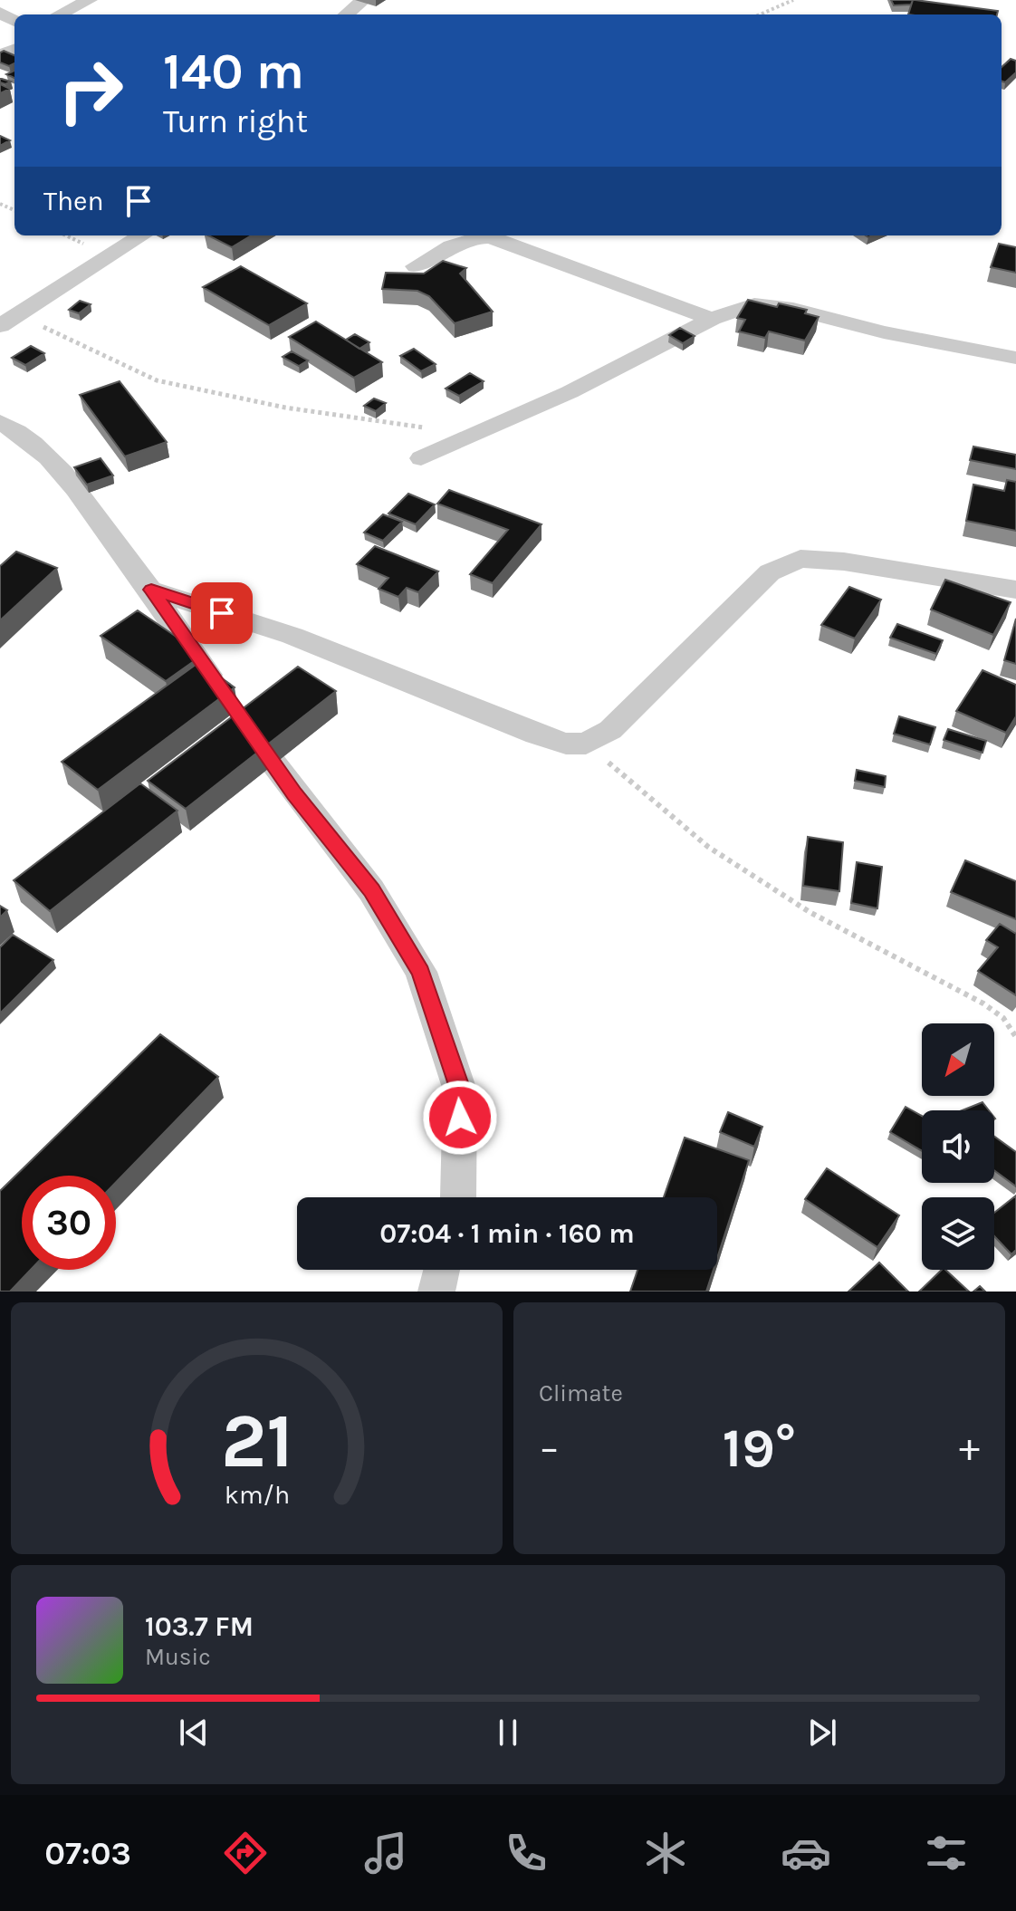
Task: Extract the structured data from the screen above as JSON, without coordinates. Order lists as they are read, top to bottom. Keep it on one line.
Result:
{"north":"bottom left","page":{"turn":["140 m","Turn right"],"then":"Then","limit":"30","trip":"07:04 · 1 min · 160 m","tile":"Climate","heat":["−","19°","+"],"song":["103.7 FM","Music"],"tabs":"07:03","gauge":["21","km/h"]}}
